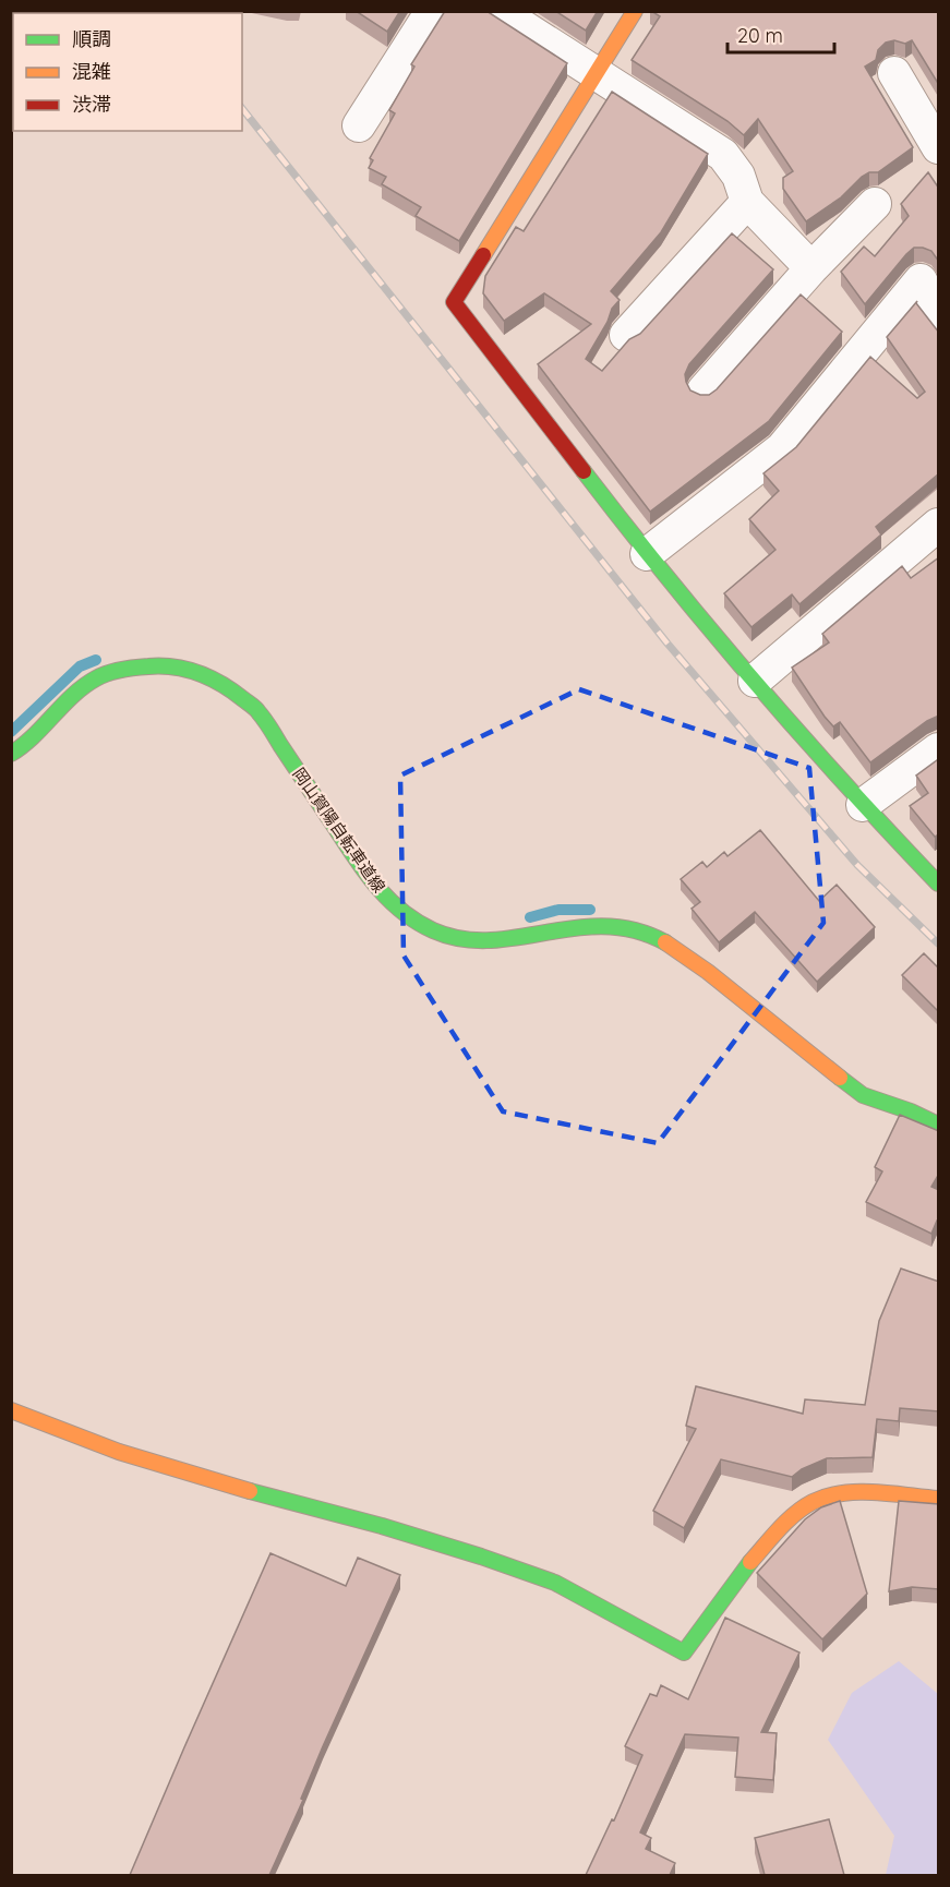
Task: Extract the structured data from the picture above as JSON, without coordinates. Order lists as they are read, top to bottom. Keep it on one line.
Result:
{"streets":{"street":["岡山賀陽自転車道線"]},"legend":["順調","混雑","渋滞"],"scale_bar":"20 m"}
